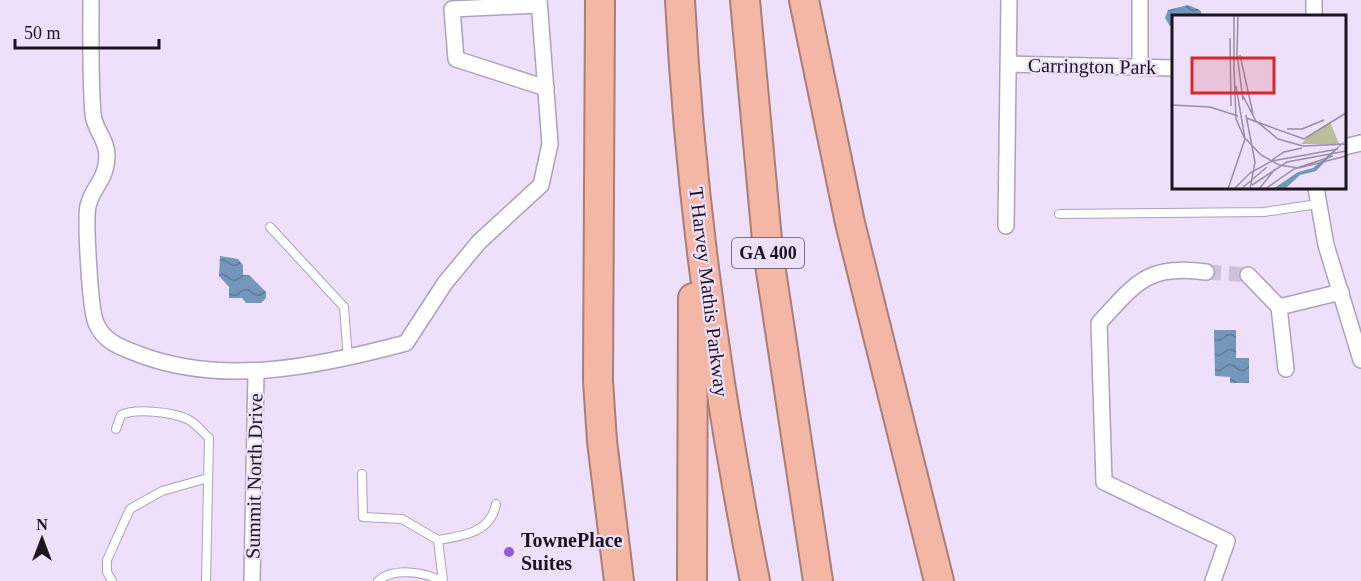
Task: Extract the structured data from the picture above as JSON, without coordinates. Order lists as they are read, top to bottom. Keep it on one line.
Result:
{"streets":{"highway":["GA 400","T Harvey Mathis Parkway"],"street":["Carrington Park","Summit North Drive"]},"places":["TownePlace Suites"],"scale_bar":"50 m","north":"top"}
